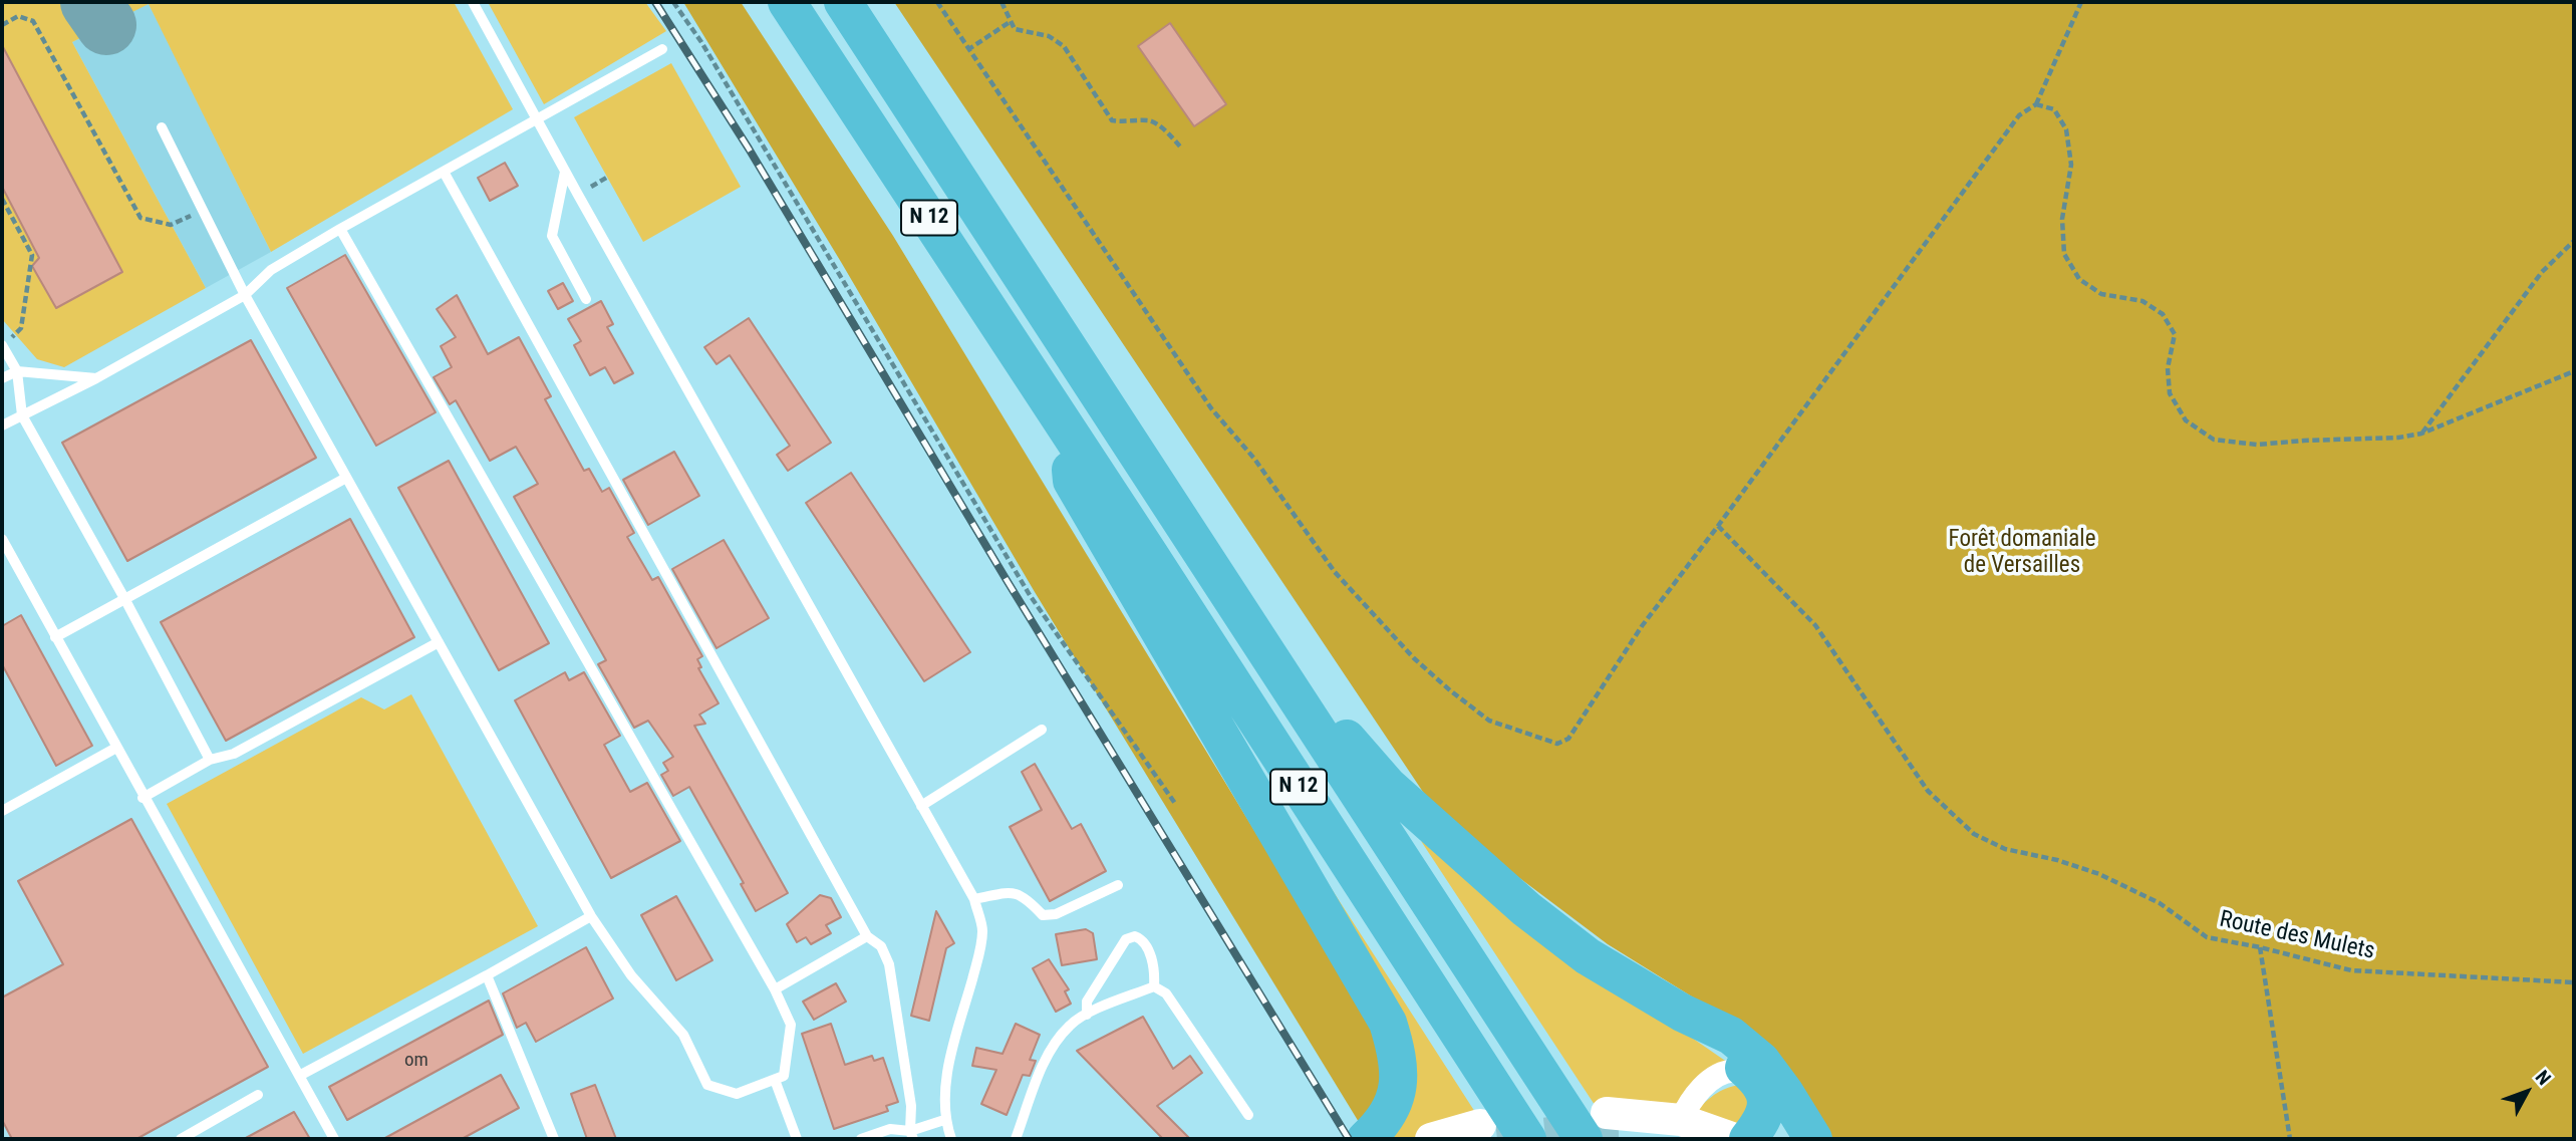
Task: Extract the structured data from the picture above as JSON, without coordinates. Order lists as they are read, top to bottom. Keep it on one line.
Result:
{"streets":{"highway":["N 12"],"path":["Route des Mulets"]},"parks":["Forêt domaniale de Versailles"],"house_numbers":["om"],"north":"top right"}
